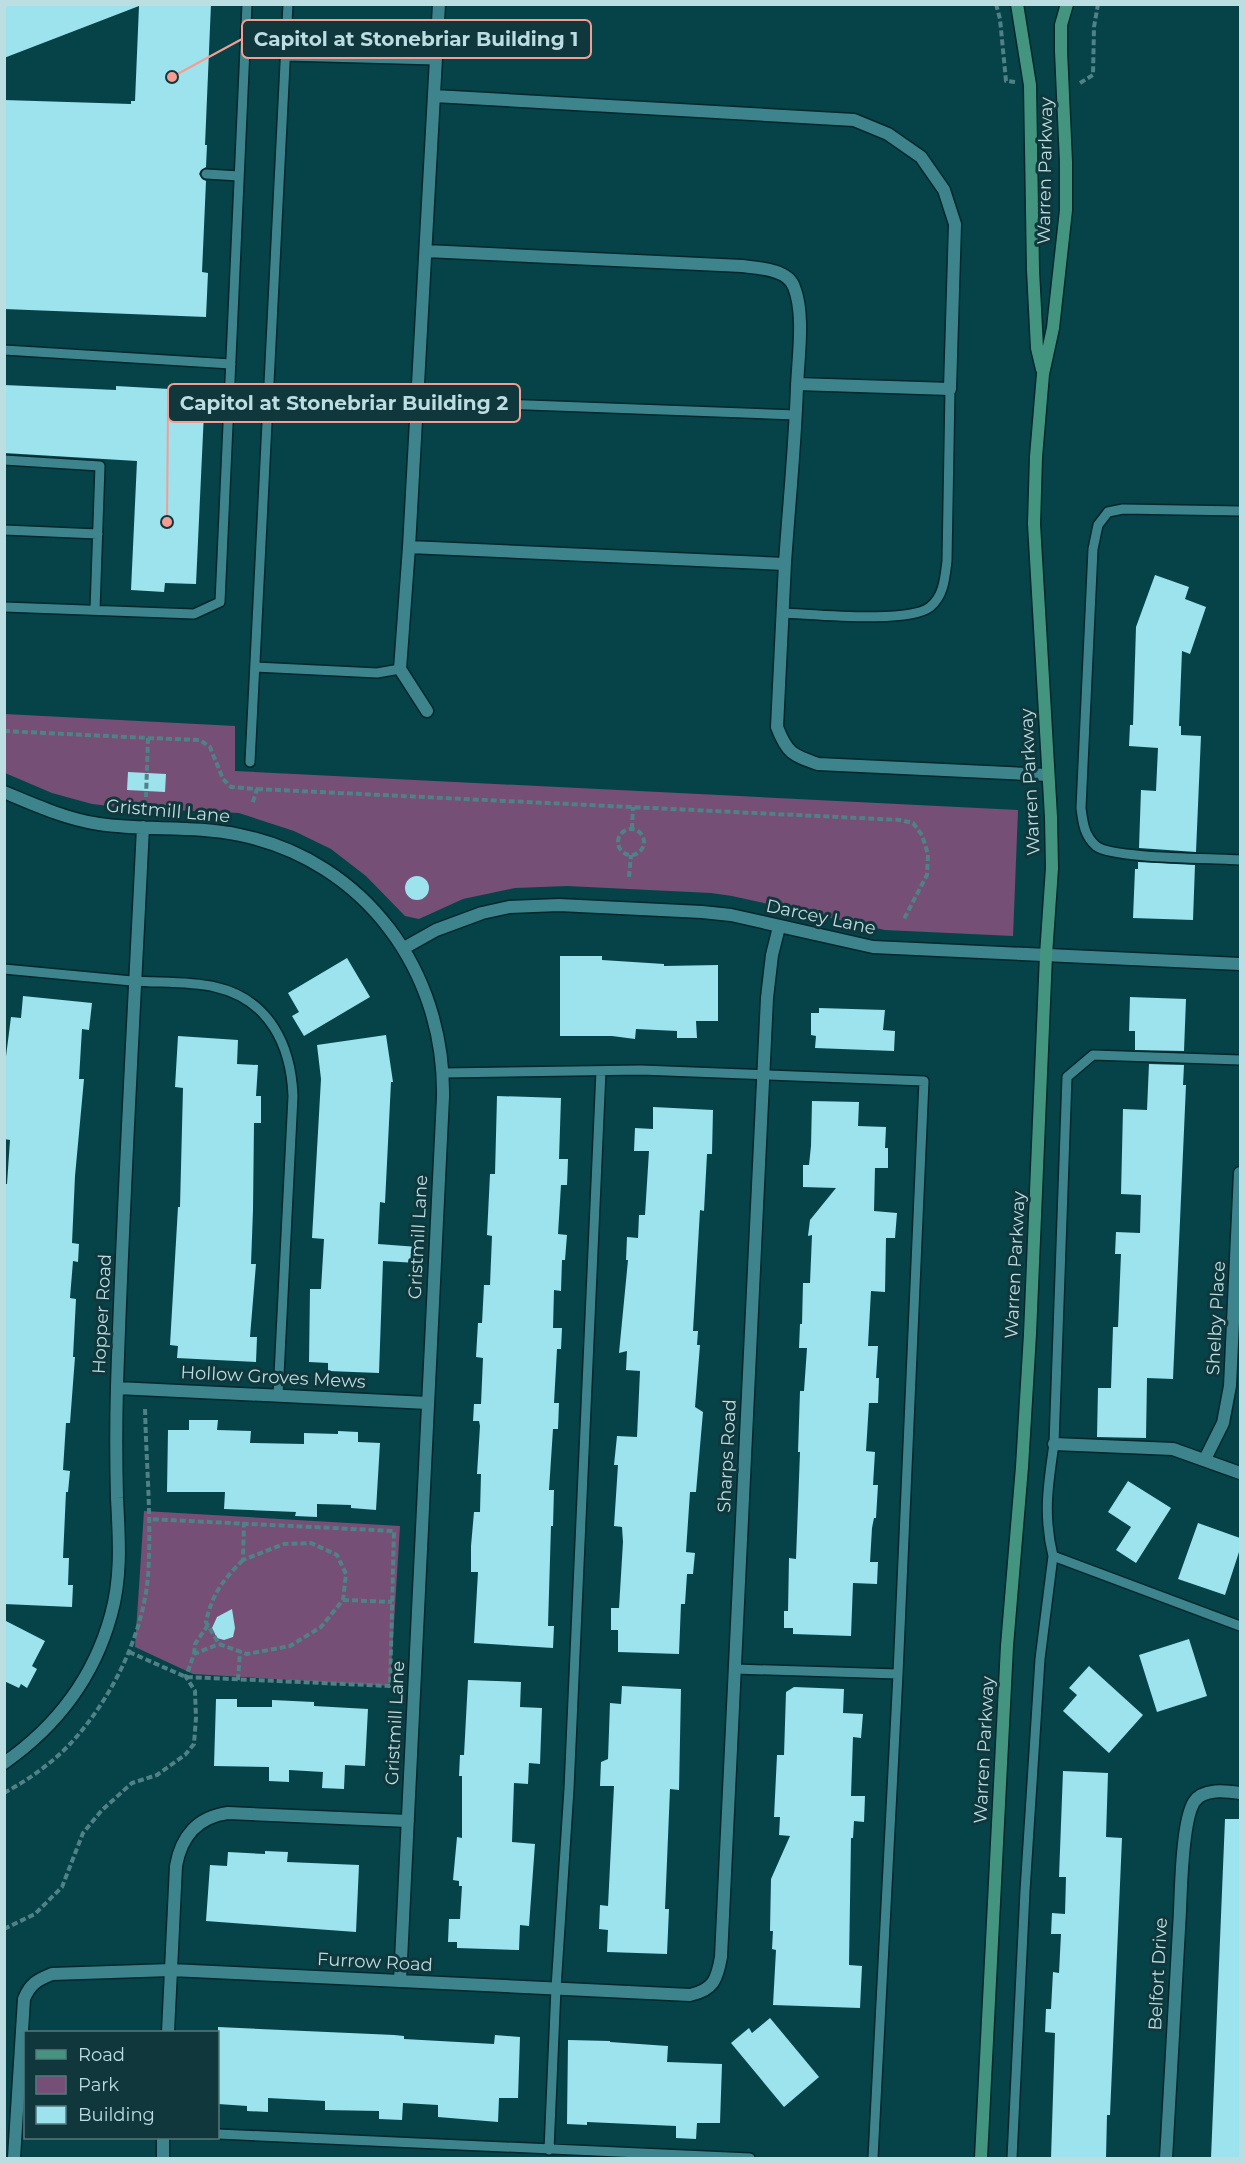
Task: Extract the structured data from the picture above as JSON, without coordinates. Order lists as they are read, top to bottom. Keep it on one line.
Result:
{"streets":{"main road":["Warren Parkway"],"street":["Gristmill Lane","Darcey Lane","Hopper Road","Shelby Place","Hollow Groves Mews","Sharps Road","Furrow Road","Belfort Drive"]},"crossings":[["Warren Parkway","Darcey Lane"],["Gristmill Lane","Darcey Lane"],["Gristmill Lane","Hopper Road"],["Gristmill Lane","Hollow Groves Mews"],["Gristmill Lane","Furrow Road"],["Darcey Lane","Sharps Road"],["Hopper Road","Hollow Groves Mews"],["Sharps Road","Furrow Road"]],"places":["Capitol at Stonebriar Building 1","Capitol at Stonebriar Building 2"],"legend":["Road","Park","Building"]}
